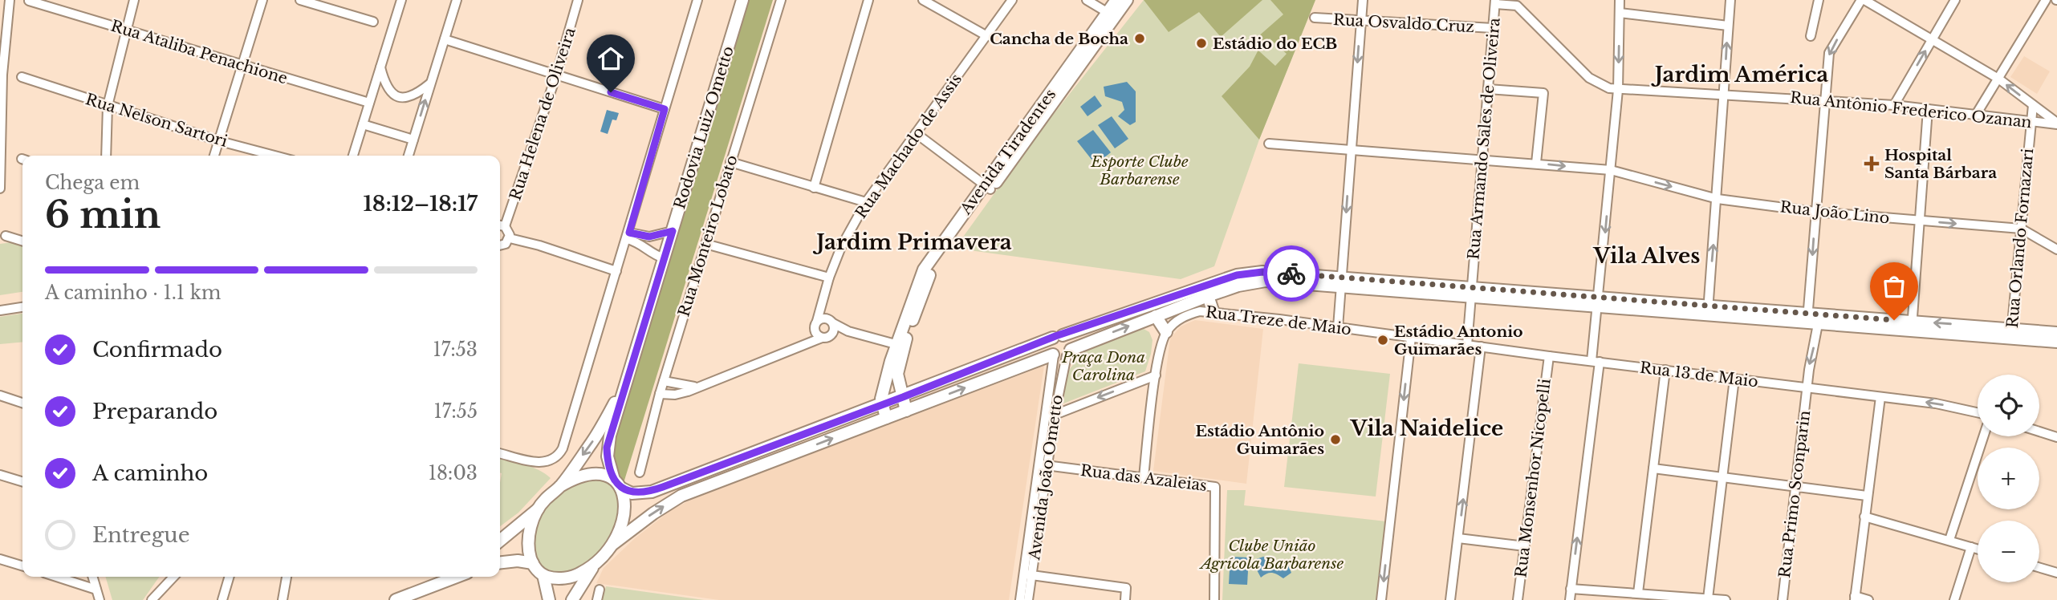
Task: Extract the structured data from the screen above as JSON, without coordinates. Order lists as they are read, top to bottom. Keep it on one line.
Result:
{"streets":{"main road":["Rodovia Luiz Ometto","Avenida Tiradentes"],"street":["Rua Osvaldo Cruz","Rua Ataliba Penachione","Rua Antônio Frederico Ozanan","Rua Helena de Oliveira","Rua Nelson Sartori","Rua Armando Sales de Oliveira","Rua Machado de Assis","Rua João Lino","Rua Monteiro Lobato","Rua Orlando Fornazari","Rua Treze de Maio","Rua 13 de Maio","Avenida João Ometto","Rua das Azaleias","Rua Monsenhor Nicopelli","Rua Primo Sconparin"]},"crossings":[["Rua Osvaldo Cruz","Rua Armando Sales de Oliveira"],["Rua Antônio Frederico Ozanan","Rua Armando Sales de Oliveira"],["Rua Antônio Frederico Ozanan","Rua Orlando Fornazari"],["Rua Antônio Frederico Ozanan","Rua Primo Sconparin"],["Rua Armando Sales de Oliveira","Rua João Lino"],["Rua Armando Sales de Oliveira","Rua 13 de Maio"],["Rua João Lino","Rua Orlando Fornazari"],["Rua João Lino","Rua Primo Sconparin"],["Rua Treze de Maio","Rua 13 de Maio"],["Rua 13 de Maio","Rua Monsenhor Nicopelli"],["Rua 13 de Maio","Rua Primo Sconparin"],["Avenida João Ometto","Rua das Azaleias"]],"one_way":["Rua João Lino","Rua Primo Sconparin"],"districts":["Jardim América","Jardim Primavera","Vila Alves","Vila Naidelice"],"parks":["Esporte Clube Barbarense","Praça Dona Carolina","Clube União Agrícola Barbarense"],"places":{"other":["Cancha de Bocha","Estádio do ECB","Estádio Antonio Guimarães","Estádio Antônio Guimarães"],"health":["Hospital Santa Bárbara"]},"page":{"heading":["6 min","Chega em","18:12–18:17"],"bar":"A caminho · 1.1 km","list":[["Confirmado","17:53"],["Preparando","17:55"],["A caminho","18:03"],"Entregue"],"map_buttons":["+","−"]}}
